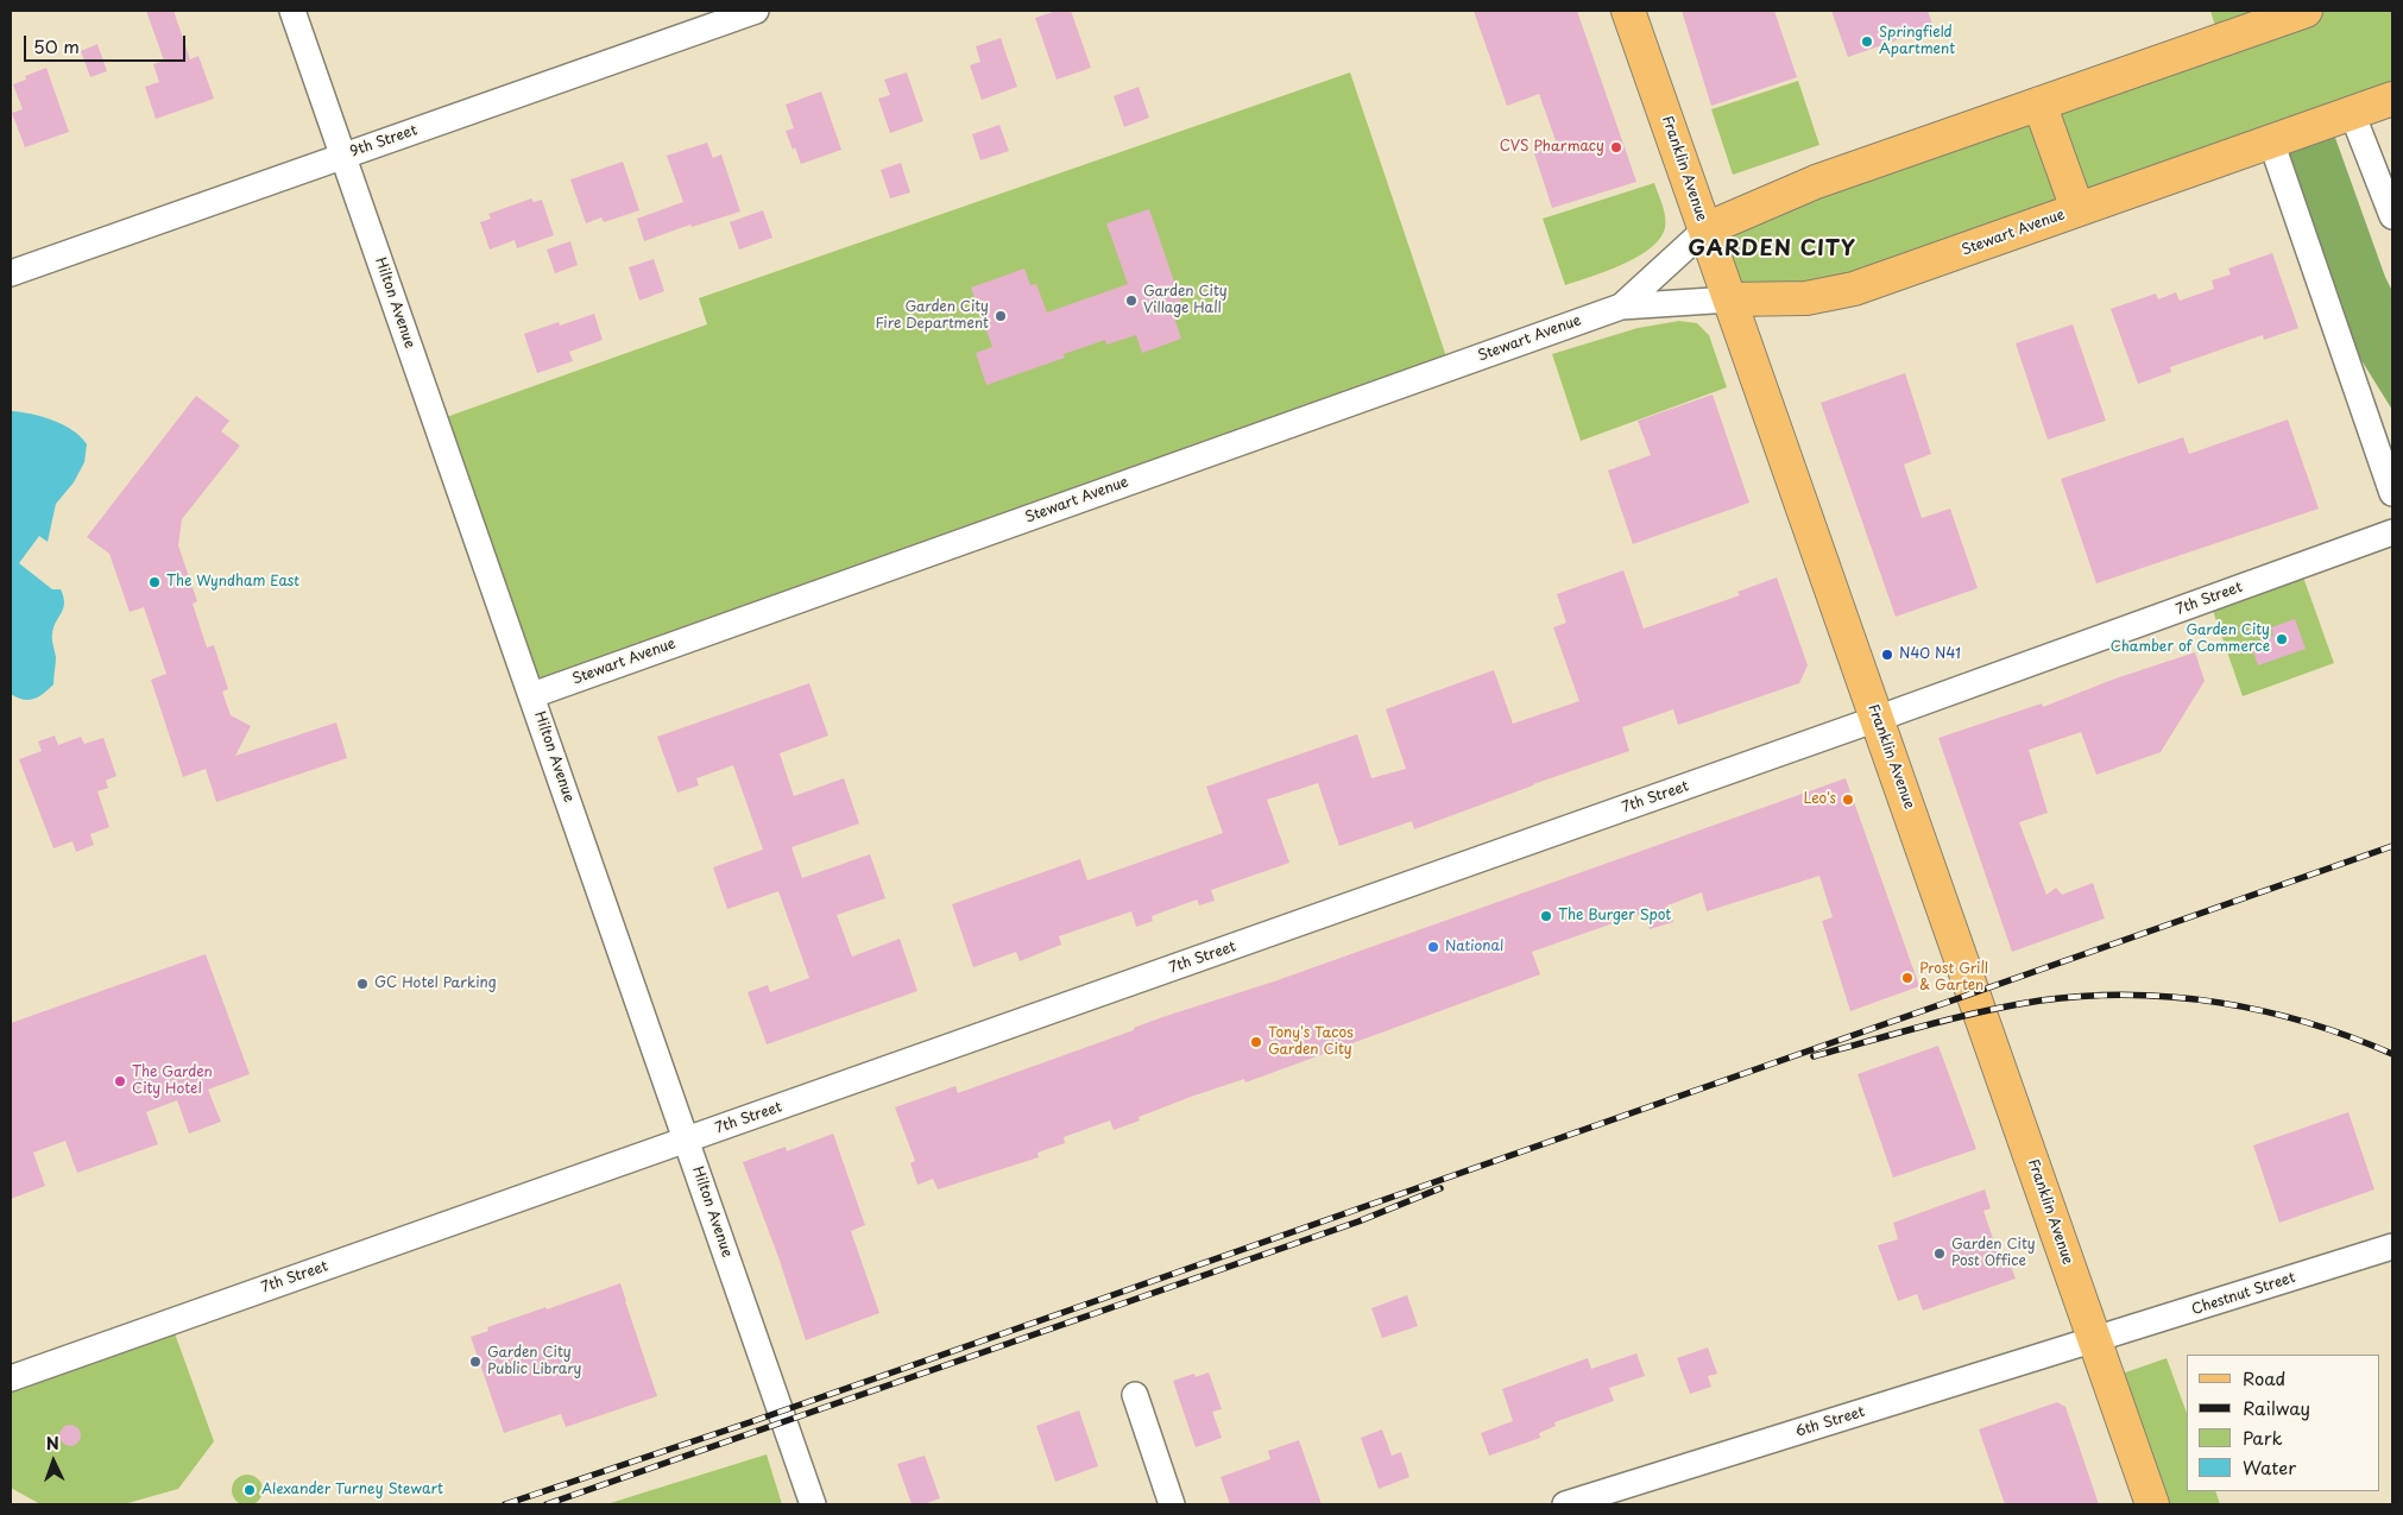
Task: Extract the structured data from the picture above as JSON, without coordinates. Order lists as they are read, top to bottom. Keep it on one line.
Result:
{"streets":{"main road":["Franklin Avenue","Stewart Avenue"],"street":["9th Street","Hilton Avenue","7th Street","Chestnut Street","6th Street"]},"crossings":[["9th Street","Hilton Avenue"],["Franklin Avenue","Stewart Avenue"],["Franklin Avenue","7th Street"],["Franklin Avenue","Chestnut Street"],["Franklin Avenue","6th Street"],["Stewart Avenue","Hilton Avenue"],["Hilton Avenue","7th Street"],["Chestnut Street","6th Street"]],"districts":["GARDEN CITY"],"places":["Springfield Apartment","CVS Pharmacy","Garden City Village Hall","Garden City Fire Department","The Wyndham East","Garden City Chamber of Commerce","N40 N41","Leo's","The Burger Spot","National","Prost Grill & Garten","GC Hotel Parking","Tony's Tacos Garden City","The Garden City Hotel","Garden City Post Office","Garden City Public Library","Alexander Turney Stewart"],"legend":["Road","Railway","Park","Water"],"scale_bar":"50 m","north":"top"}
